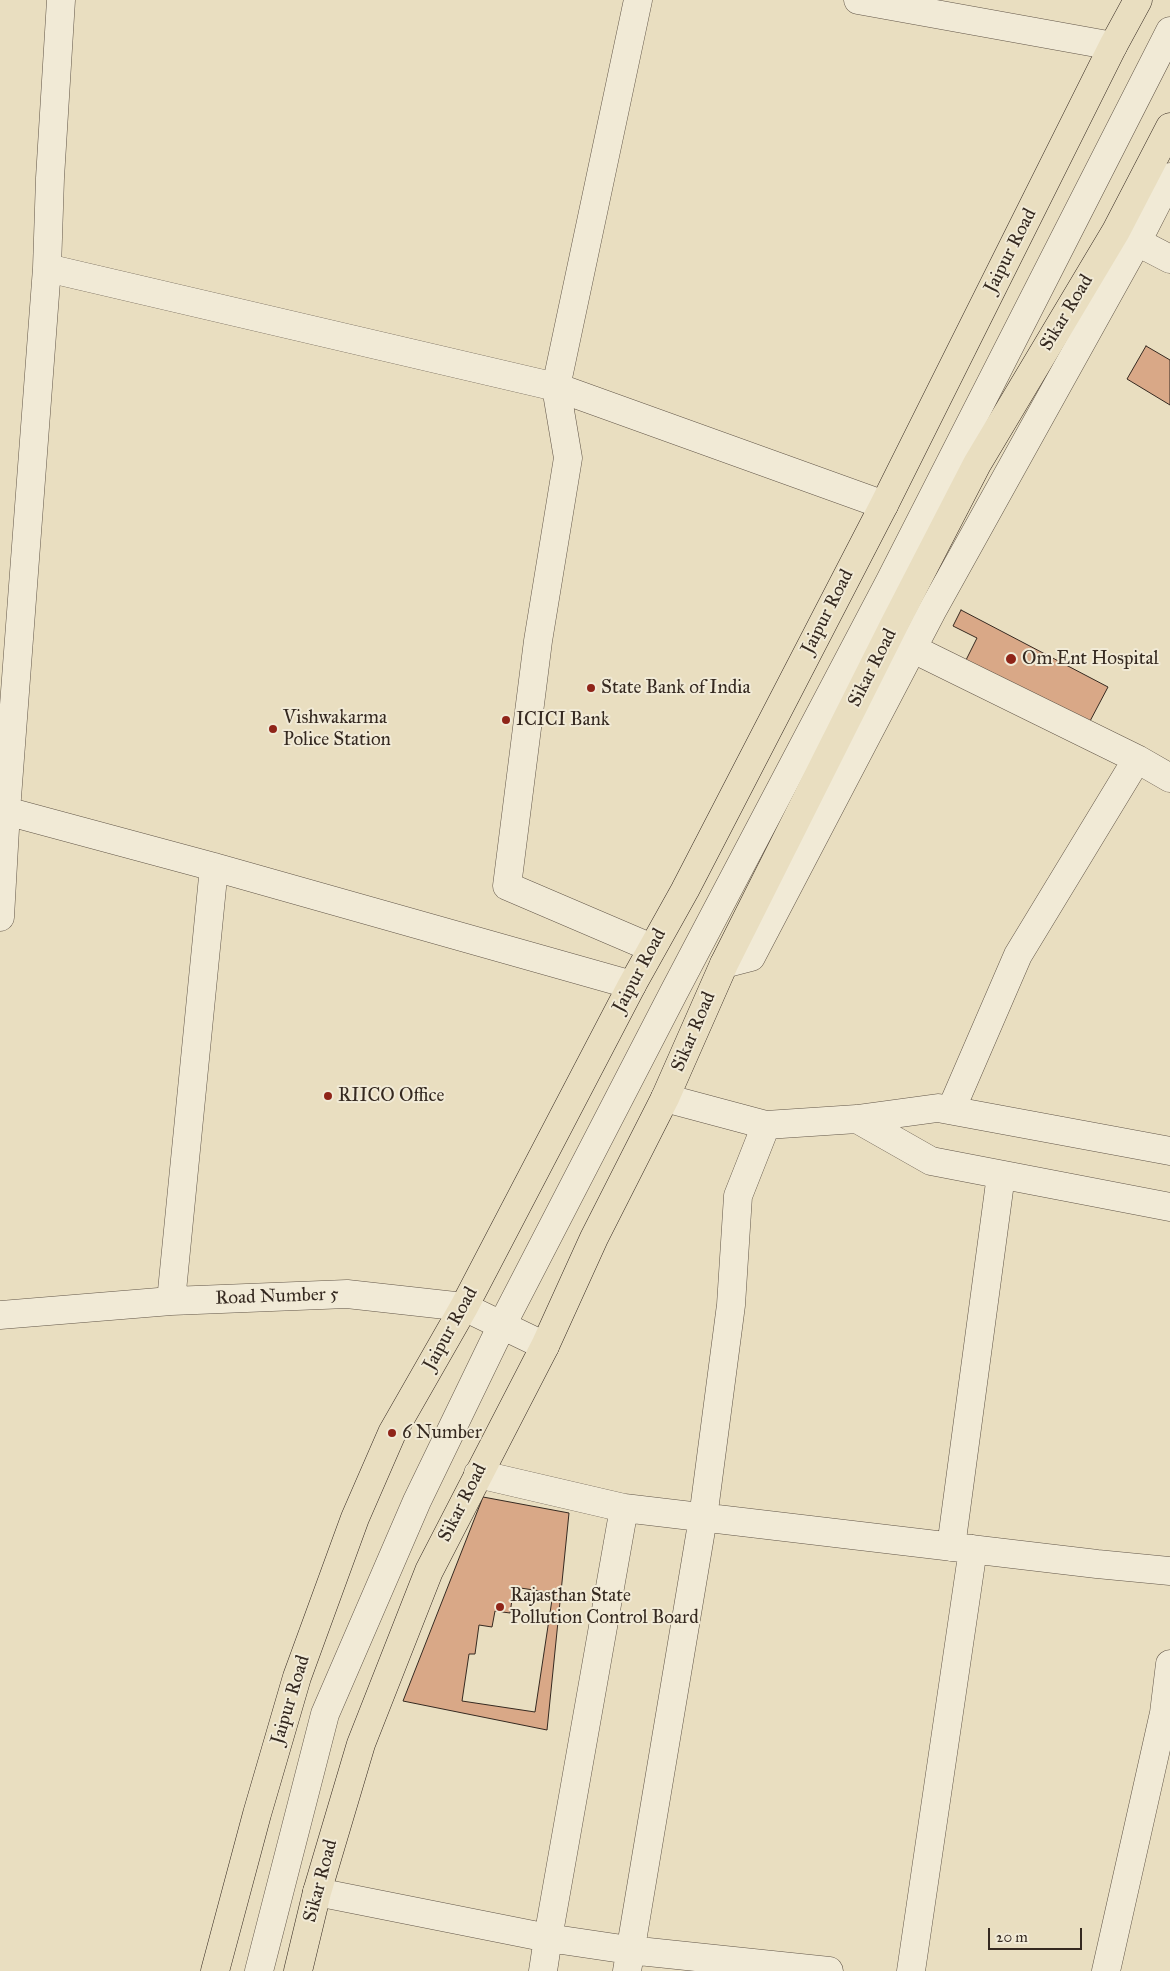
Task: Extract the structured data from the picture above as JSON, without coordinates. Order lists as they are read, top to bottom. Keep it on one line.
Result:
{"streets":{"main road":["Jaipur Road","Sikar Road"],"street":["Road Number 5"]},"crossings":[["Jaipur Road","Road Number 5"],["Sikar Road","Road Number 5"]],"places":["Om Ent Hospital","State Bank of India","ICICI Bank","Vishwakarma Police Station","RIICO Office","6 Number","Rajasthan State Pollution Control Board"],"scale_bar":"20 m"}
